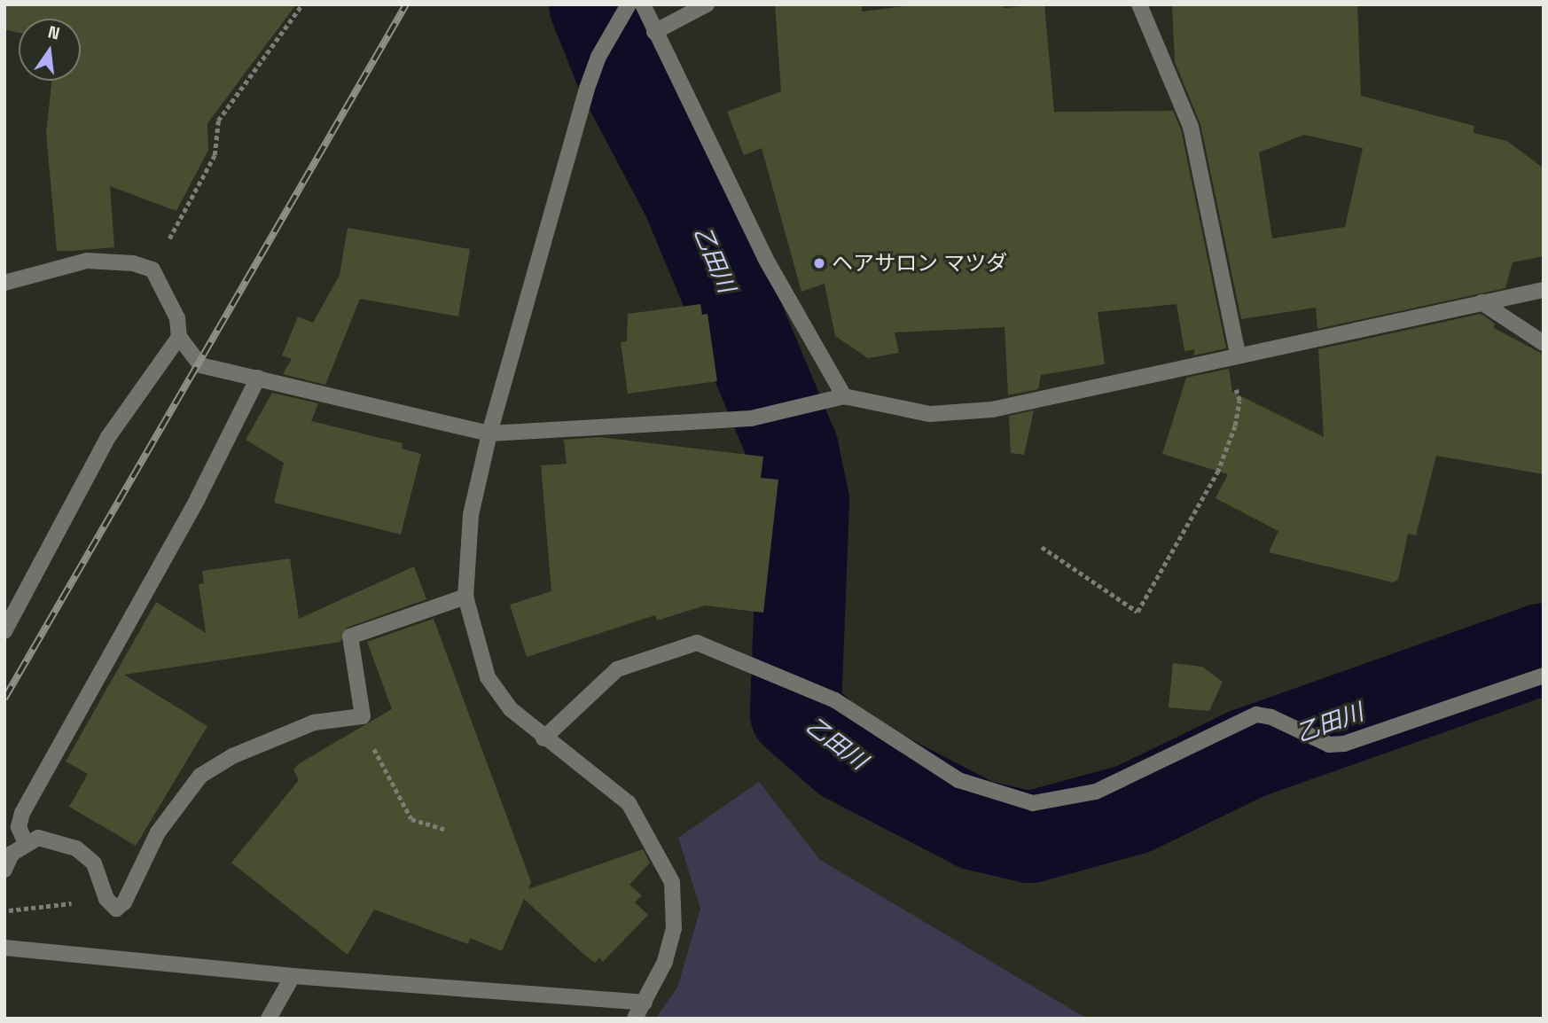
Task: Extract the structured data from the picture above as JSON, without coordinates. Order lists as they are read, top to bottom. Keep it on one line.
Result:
{"water":["乙田川"],"places":["ヘアサロン マツダ"],"north":"top"}
